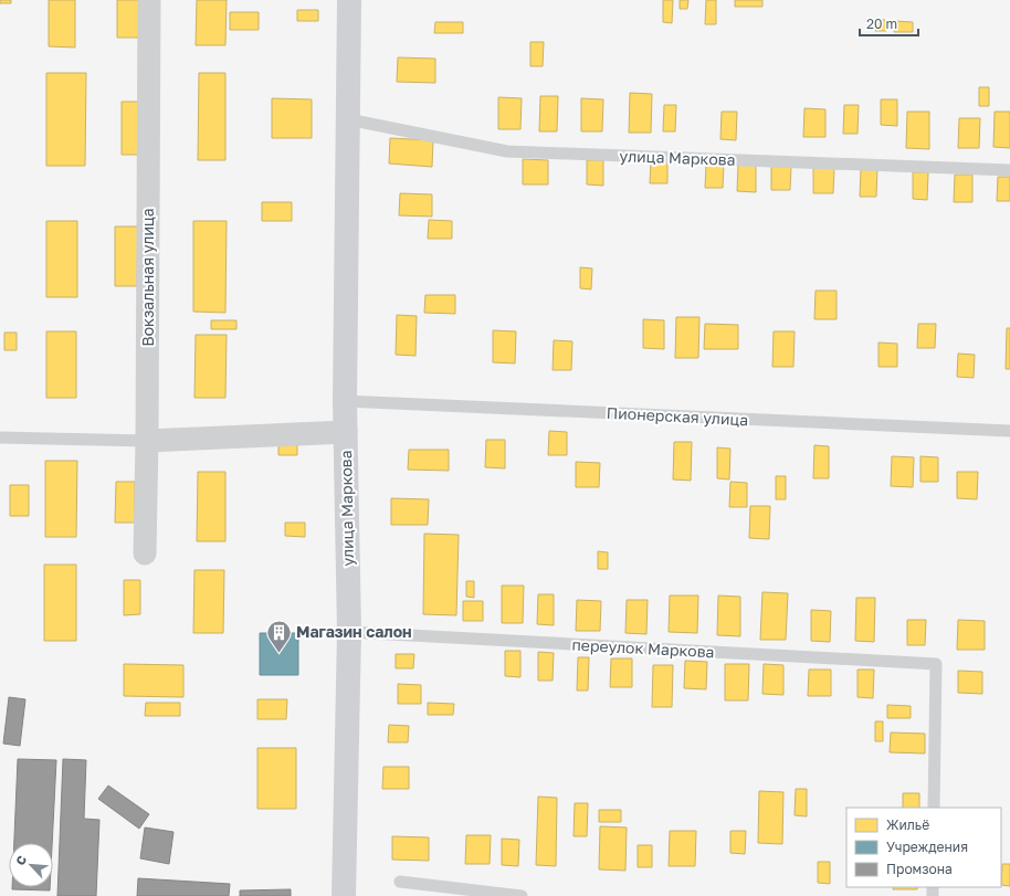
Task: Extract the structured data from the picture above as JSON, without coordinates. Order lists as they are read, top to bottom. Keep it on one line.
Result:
{"streets":{"main road":["улица Маркова"],"street":["Вокзальная улица"],"lane":["Пионерская улица","переулок Маркова"]},"crossings":[["улица Маркова","Пионерская улица"],["улица Маркова","переулок Маркова"]],"places":{"building":["Магазин салон"]},"legend":["Жильё","Учреждения","Промзона"],"scale_bar":"20 m","north":"top left"}
